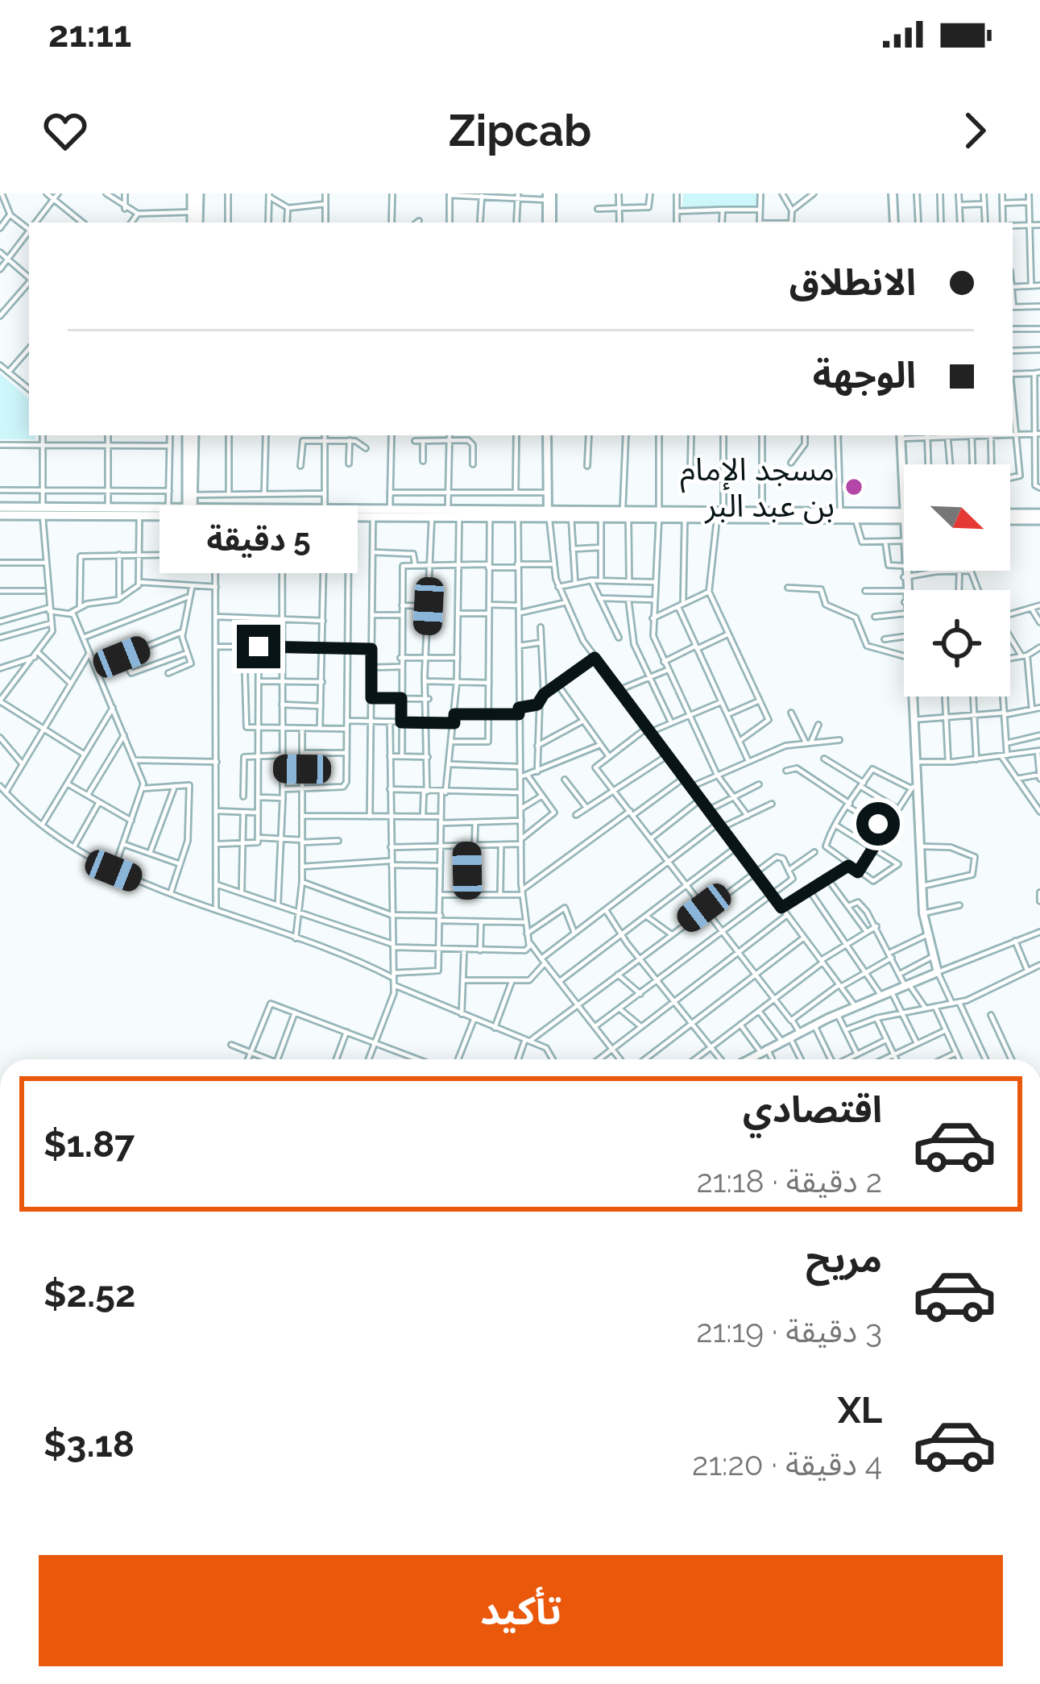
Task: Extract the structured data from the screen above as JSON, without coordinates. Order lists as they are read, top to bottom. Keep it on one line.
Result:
{"places":["مسجد الإمام بن عبد البر"],"north":"bottom right","page":{"status":"21:11","header":"Zipcab","banner":["الانطلاق","الوجهة"],"bubble":"5 دقيقة","list":[{"name":"اقتصادي","note":"2 دقيقة · 21:18","value":"$1.87"},{"name":"مريح","note":"3 دقيقة · 21:19","value":"$2.52"},{"name":"XL","note":"4 دقيقة · 21:20","value":"$3.18"}],"buttons":"تأكيد"}}
